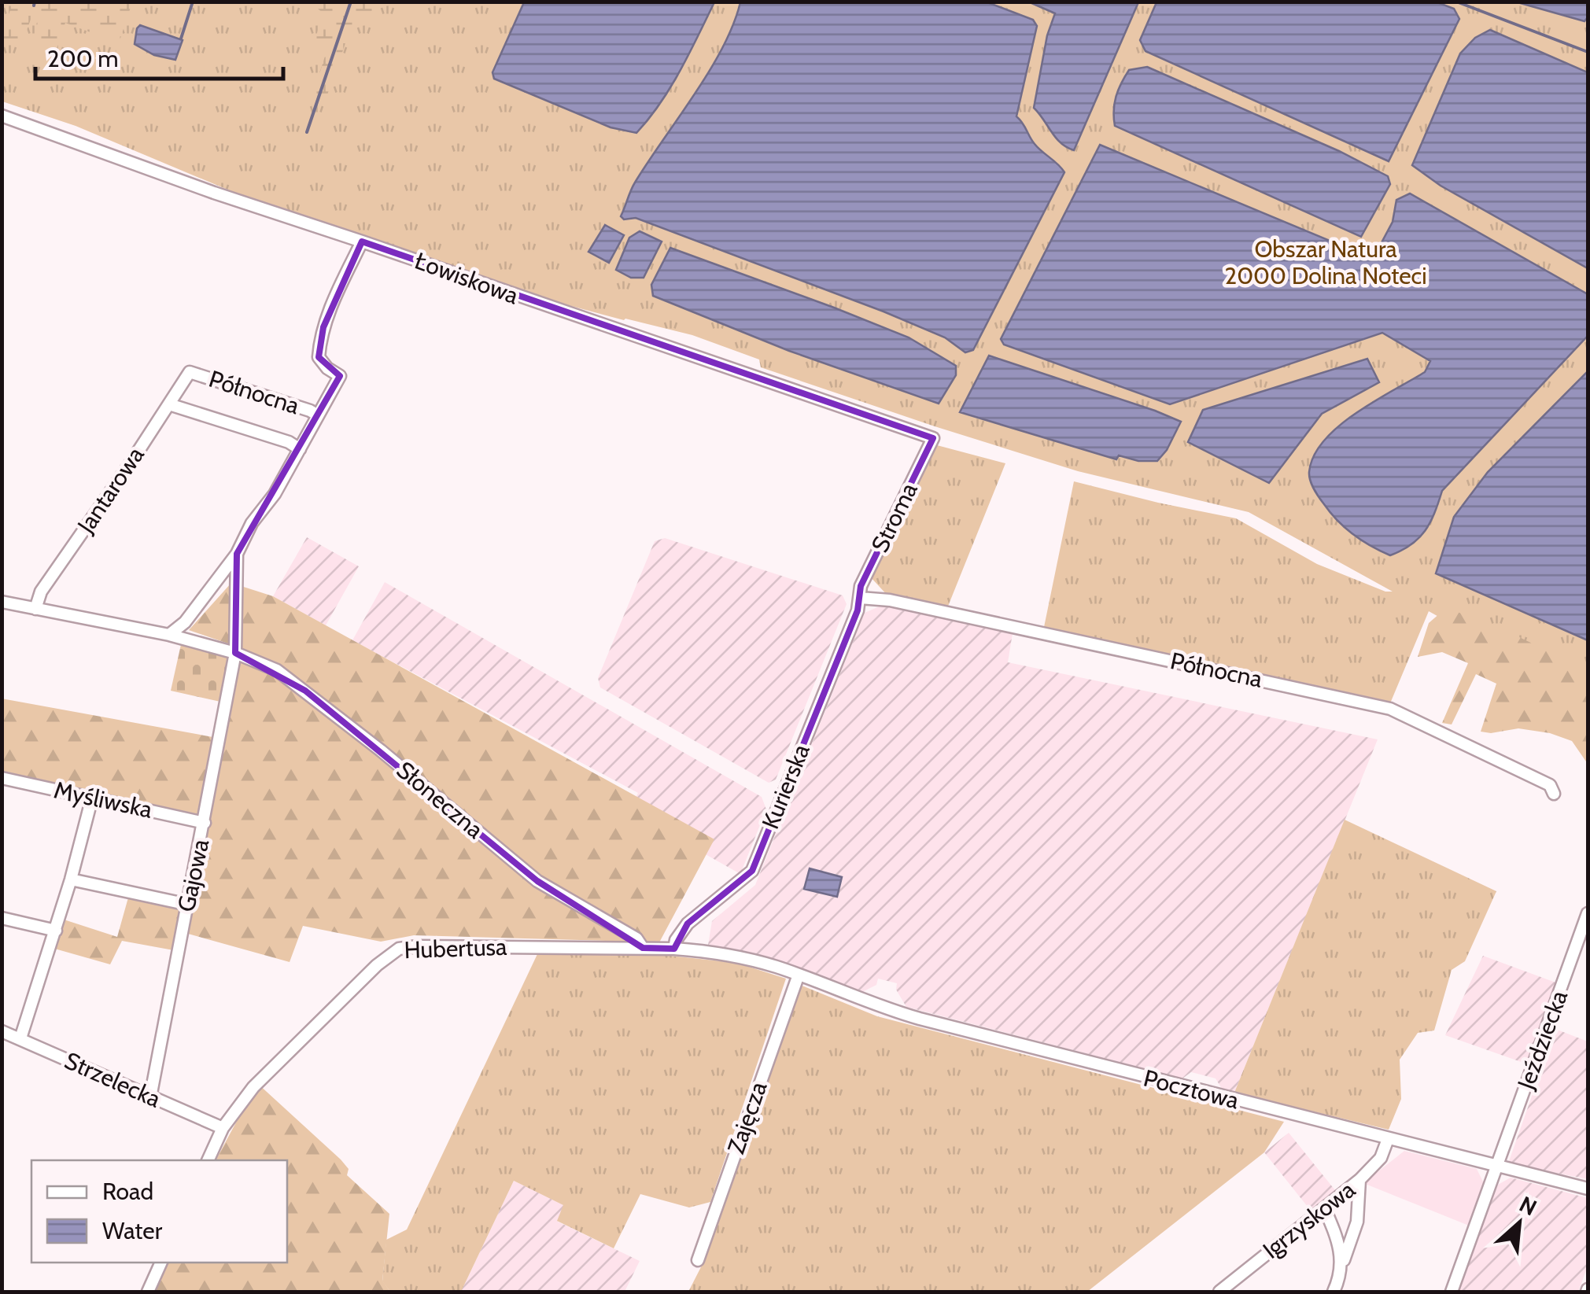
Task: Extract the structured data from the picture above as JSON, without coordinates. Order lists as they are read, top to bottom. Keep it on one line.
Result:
{"streets":{"street":["Łowiskowa","Północna","Jantarowa","Stroma","Kurierska","Myśliwska","Słoneczna","Gajowa","Hubertusa","Jeździecka","Strzelecka","Pocztowa","Zajęcza","Igrzyskowa"]},"crossings":[["Łowiskowa","Stroma"],["Północna","Jantarowa"],["Północna","Stroma"],["Północna","Kurierska"],["Jantarowa","Słoneczna"],["Stroma","Kurierska"],["Kurierska","Hubertusa"],["Myśliwska","Gajowa"],["Słoneczna","Gajowa"],["Słoneczna","Hubertusa"],["Gajowa","Strzelecka"],["Hubertusa","Strzelecka"],["Hubertusa","Pocztowa"],["Hubertusa","Zajęcza"],["Jeździecka","Pocztowa"],["Pocztowa","Zajęcza"],["Pocztowa","Igrzyskowa"]],"parks":["Obszar Natura 2000 Dolina Noteci"],"legend":["Road","Water"],"scale_bar":"200 m","north":"top right"}
